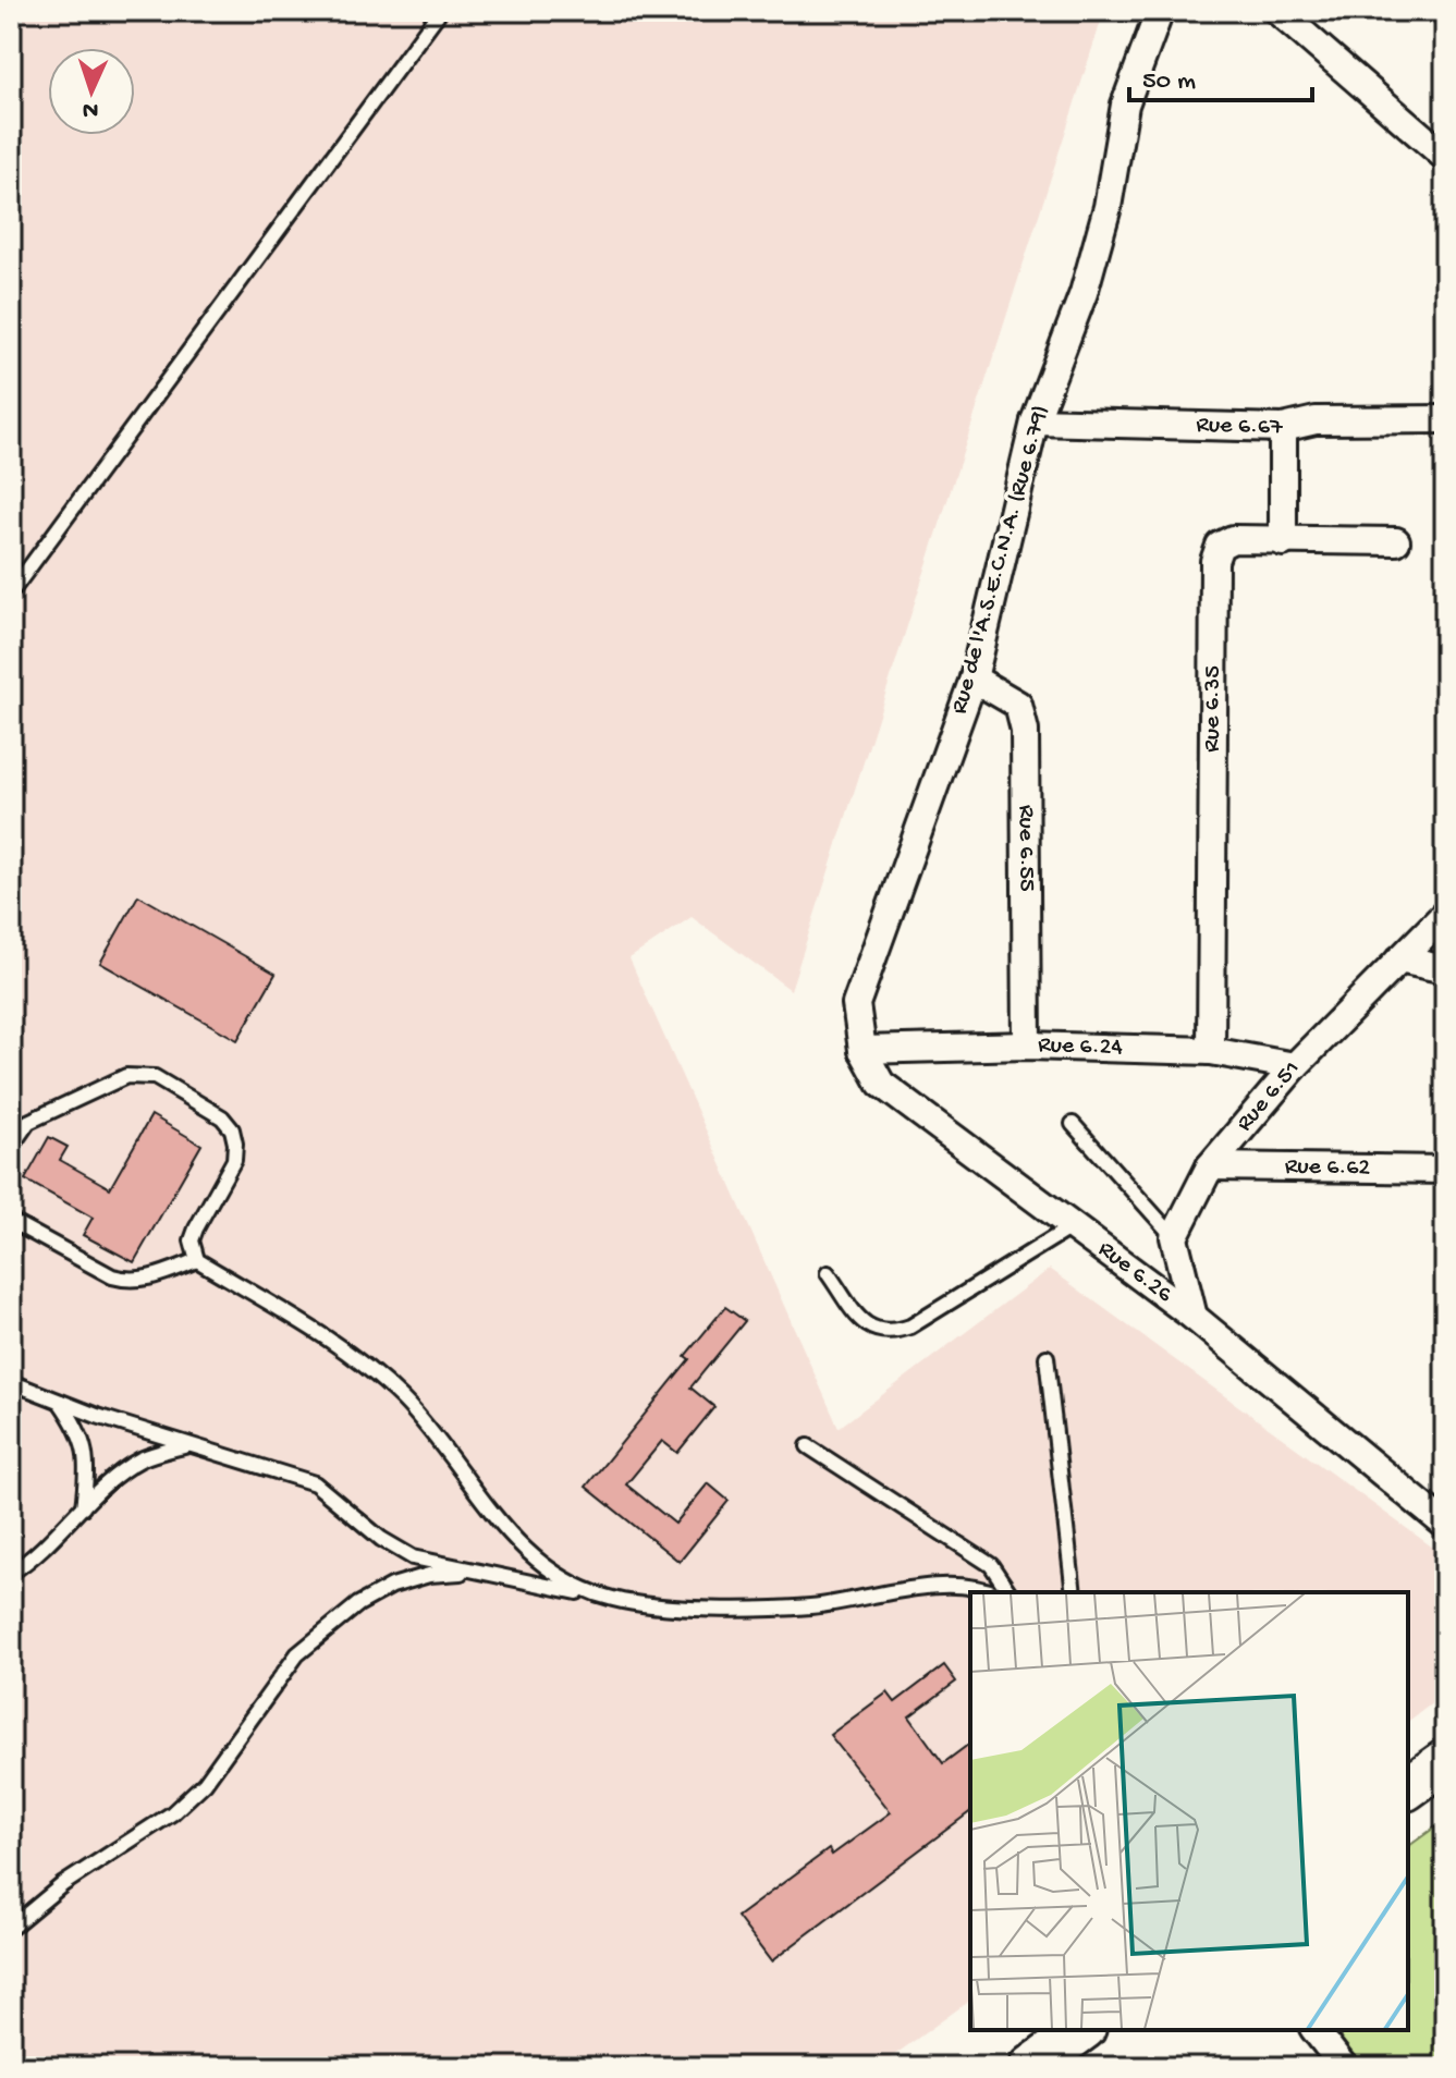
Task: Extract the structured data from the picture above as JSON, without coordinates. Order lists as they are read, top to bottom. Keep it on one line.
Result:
{"streets":{"street":["Rue 6.67","Rue de l'A.S.E.C.N.A. (Rue 6.79)","Rue 6.35","Rue 6.55","Rue 6.24","Rue 6.51","Rue 6.62","Rue 6.26"]},"crossings":[["Rue 6.67","Rue de l'A.S.E.C.N.A. (Rue 6.79)"],["Rue de l'A.S.E.C.N.A. (Rue 6.79)","Rue 6.55"],["Rue de l'A.S.E.C.N.A. (Rue 6.79)","Rue 6.26"],["Rue 6.35","Rue 6.24"],["Rue 6.55","Rue 6.24"],["Rue 6.24","Rue 6.51"],["Rue 6.24","Rue 6.26"],["Rue 6.51","Rue 6.62"]],"scale_bar":"50 m","north":"bottom"}
